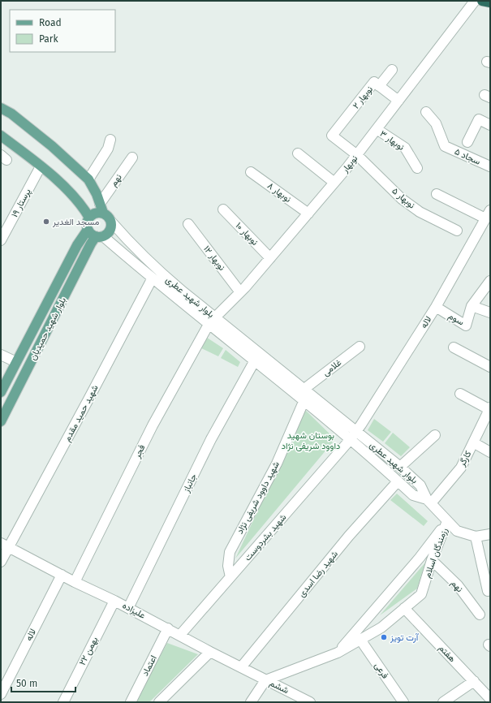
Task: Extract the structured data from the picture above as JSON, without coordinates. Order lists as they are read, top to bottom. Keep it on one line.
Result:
{"streets":{"main road":["بلوار شهید حمیدیان"],"street":["نوبهار ۲","نوبهار ۳","سجاد ۵","نوبهار","نهم","نوبهار ۸","نوبهار ۵","پرستار ۱۹","نوبهار ۱۰","نوبهار ۱۲","بلوار شهید عطری","سوم","لاله","غلامی","شهید حمید مقدم","فجر","کارگر","جانباز","شهید داوود شریفی نژاد","شهید بشردوست","رزمندگان اسلام","شهید رضا اسدی","علیزاده","۲۲ بهمن","هفتم","اعتماد","فرعی","ششم"]},"crossings":[["نوبهار ۲","نوبهار"],["نوبهار ۲","نوبهار ۵"],["نوبهار ۳","نوبهار"],["نوبهار","نوبهار ۸"],["نوبهار","نوبهار ۵"],["نوبهار","نوبهار ۱۰"],["نوبهار","نوبهار ۱۲"],["نوبهار","بلوار شهید عطری"],["نوبهار","فجر"],["نهم","بلوار شهید عطری"],["نهم","بلوار شهید حمیدیان"],["نهم","رزمندگان اسلام"],["بلوار شهید عطری","لاله"],["بلوار شهید عطری","بلوار شهید حمیدیان"],["بلوار شهید عطری","غلامی"],["بلوار شهید عطری","شهید حمید مقدم"],["بلوار شهید عطری","فجر"],["بلوار شهید عطری","کارگر"],["بلوار شهید عطری","جانباز"],["بلوار شهید عطری","شهید داوود شریفی نژاد"],["بلوار شهید عطری","شهید بشردوست"],["بلوار شهید عطری","شهید رضا اسدی"],["سوم","لاله"],["لاله","شهید بشردوست"],["لاله","علیزاده"],["شهید حمید مقدم","علیزاده"],["فجر","علیزاده"],["جانباز","علیزاده"],["شهید داوود شریفی نژاد","شهید بشردوست"],["شهید بشردوست","علیزاده"],["رزمندگان اسلام","علیزاده"],["رزمندگان اسلام","هفتم"],["رزمندگان اسلام","فرعی"],["رزمندگان اسلام","ششم"],["شهید رضا اسدی","علیزاده"],["علیزاده","۲۲ بهمن"],["علیزاده","اعتماد"],["علیزاده","ششم"]],"parks":["بوستان شهید داوود شریفی نژاد"],"places":["مسجد الغدیر","آرت تویز"],"legend":["Road","Park"],"scale_bar":"50 m"}
